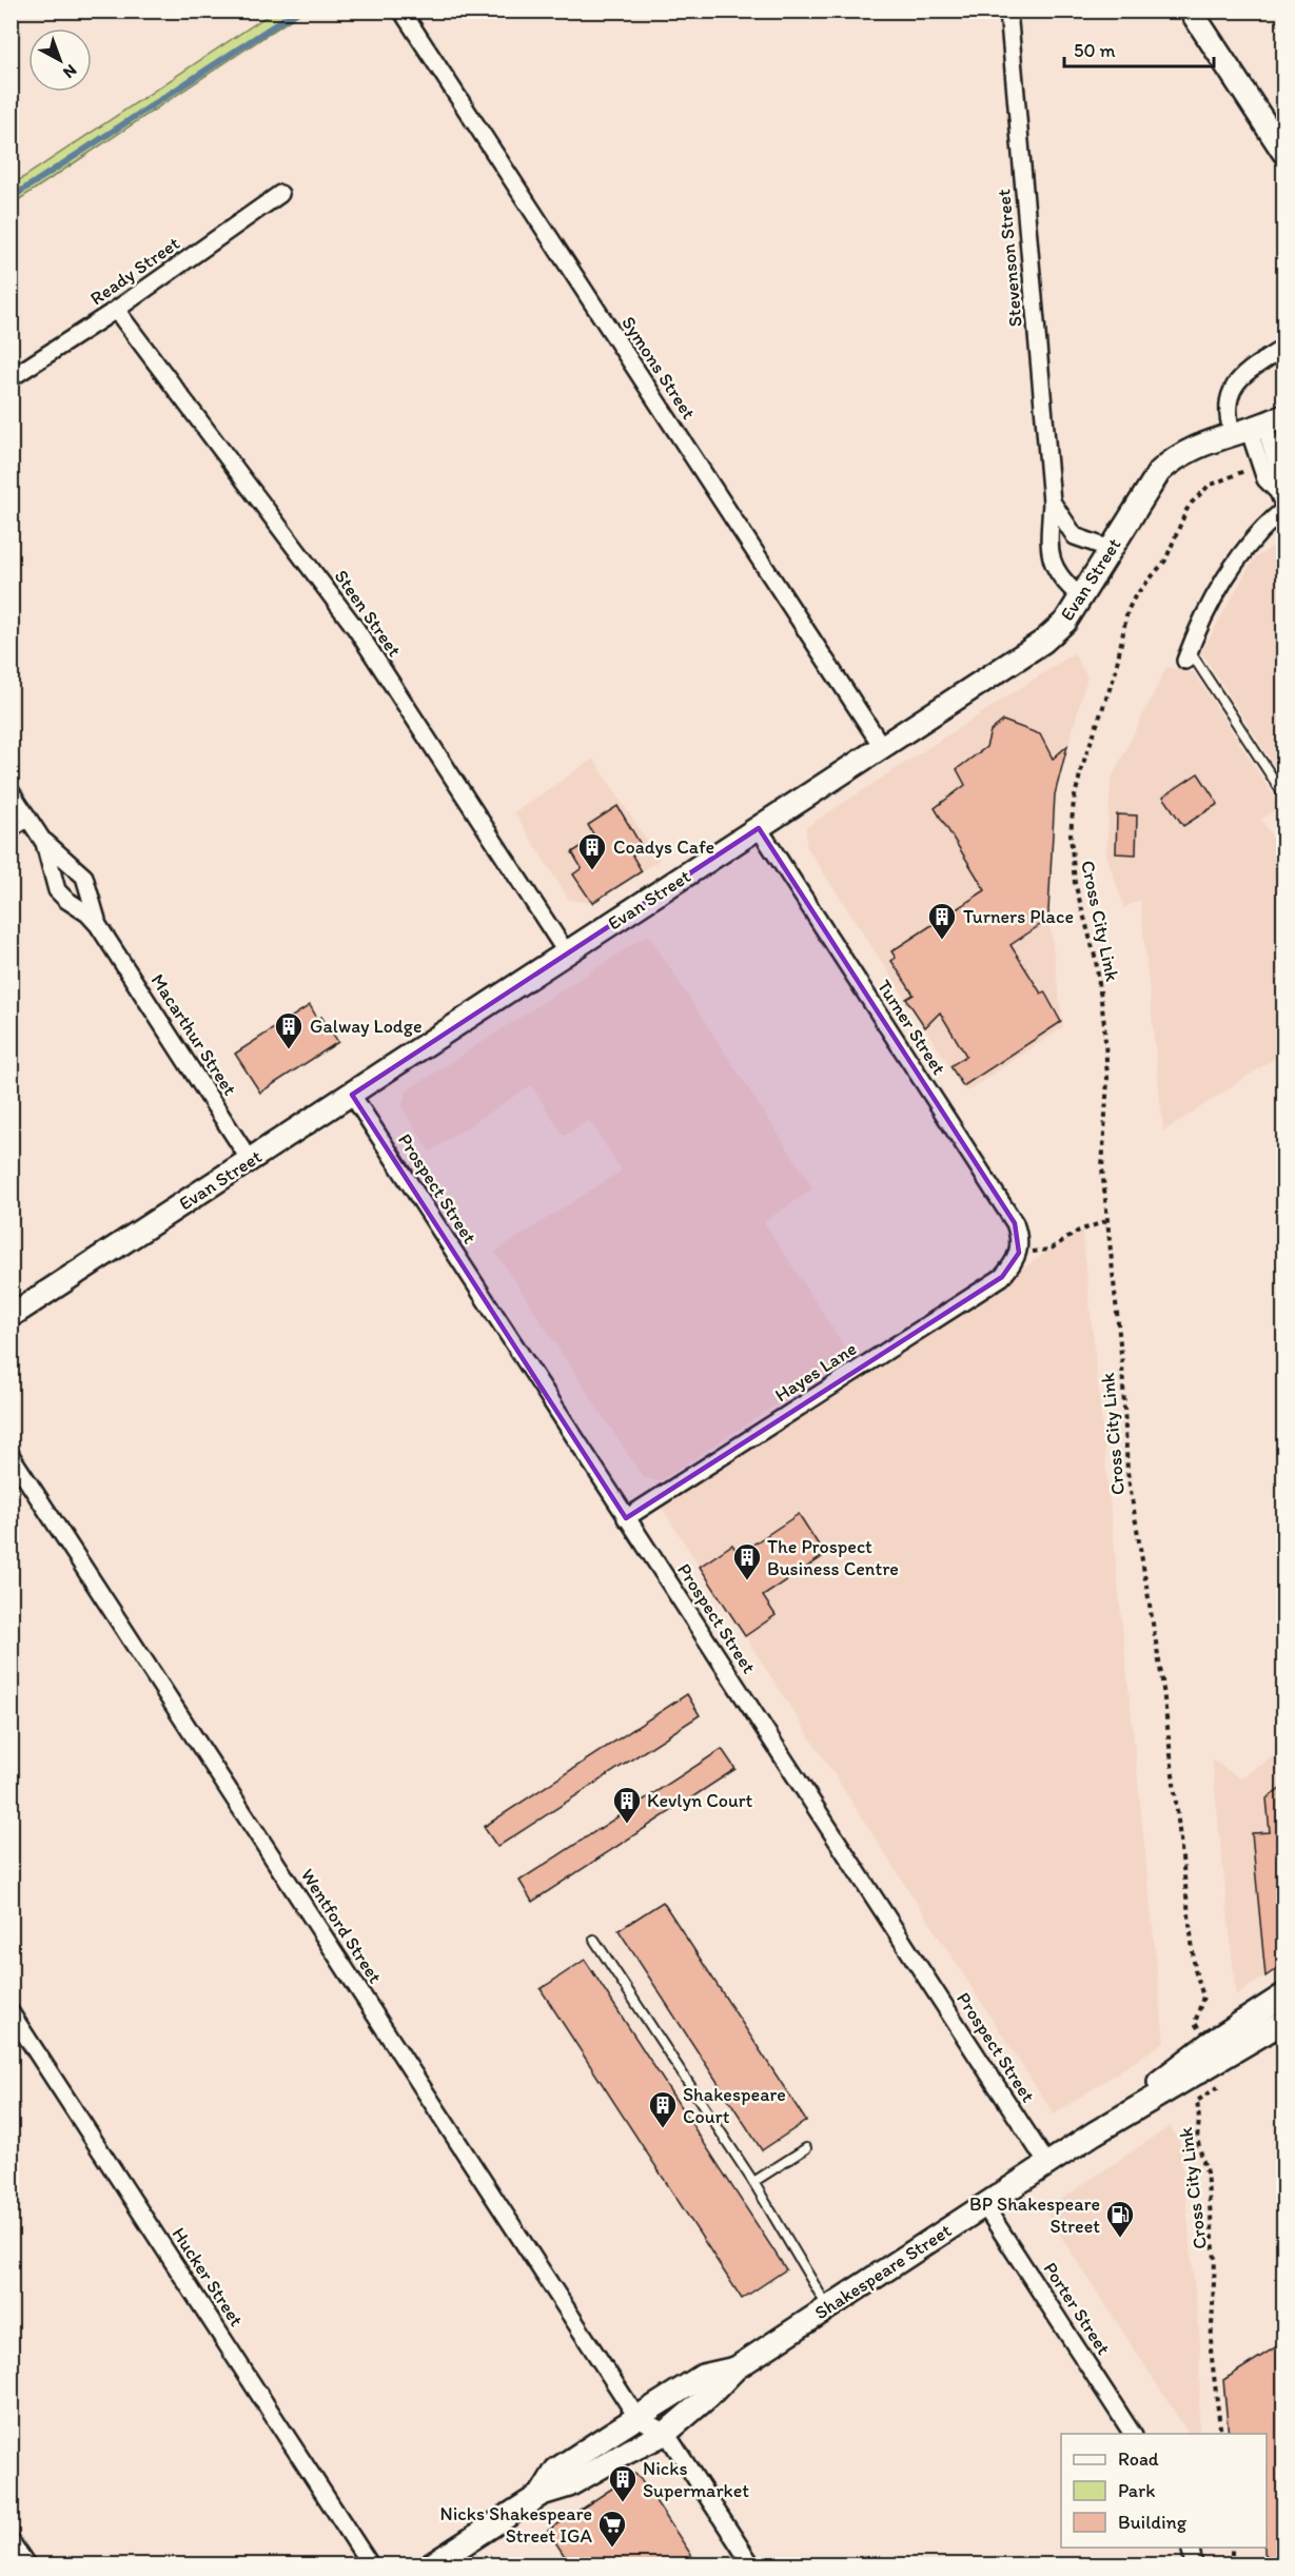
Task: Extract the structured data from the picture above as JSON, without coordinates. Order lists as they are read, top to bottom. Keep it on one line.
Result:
{"streets":{"street":["Stevenson Street","Ready Street","Symons Street","Evan Street","Steen Street","Turner Street","Macarthur Street","Prospect Street","Hayes Lane","Wentford Street","Shakespeare Street","Hucker Street","Porter Street"],"path":["Cross City Link"]},"crossings":[["Stevenson Street","Evan Street"],["Ready Street","Steen Street"],["Symons Street","Evan Street"],["Evan Street","Steen Street"],["Evan Street","Turner Street"],["Evan Street","Macarthur Street"],["Evan Street","Prospect Street"],["Cross City Link","Shakespeare Street"],["Turner Street","Hayes Lane"],["Prospect Street","Hayes Lane"],["Prospect Street","Shakespeare Street"],["Wentford Street","Shakespeare Street"],["Shakespeare Street","Porter Street"]],"places":{"building":["Coadys Cafe","Turners Place","Galway Lodge","The Prospect Business Centre","Kevlyn Court","Shakespeare Court","Nicks Supermarket"],"fuel station":["BP Shakespeare Street"],"supermarket":["Nicks Shakespeare Street IGA"]},"legend":["Road","Park","Building"],"scale_bar":"50 m","north":"bottom right"}
